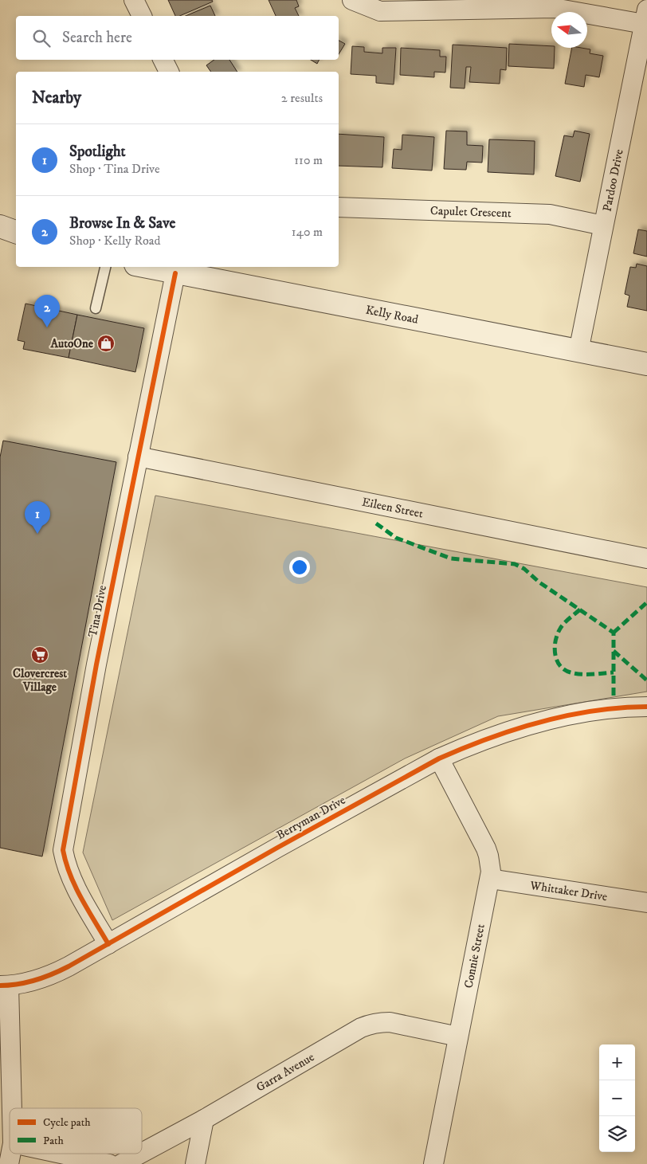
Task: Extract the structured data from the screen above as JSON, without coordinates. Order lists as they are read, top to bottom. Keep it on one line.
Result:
{"streets":{"street":["Pardoo Drive","Capulet Crescent","Kelly Road","Eileen Street","Tina Drive","Berryman Drive","Whittaker Drive","Connie Street","Garra Avenue"]},"crossings":[["Pardoo Drive","Capulet Crescent"],["Pardoo Drive","Kelly Road"],["Kelly Road","Tina Drive"],["Eileen Street","Tina Drive"],["Tina Drive","Berryman Drive"],["Berryman Drive","Connie Street"],["Whittaker Drive","Connie Street"],["Connie Street","Garra Avenue"]],"places":{"shop":["AutoOne"],"supermarket":["Clovercrest Village"]},"legend":["Cycle path","Path"],"north":"left","page":{"search":"Search here","heading":["Nearby","2 results"],"list":[{"mark":"1","name":"Spotlight","note":"Shop · Tina Drive","value":"110 m"},{"mark":"2","name":"Browse In & Save","note":"Shop · Kelly Road","value":"140 m"}],"pins":["2","1"],"map_buttons":["+","−"]}}
